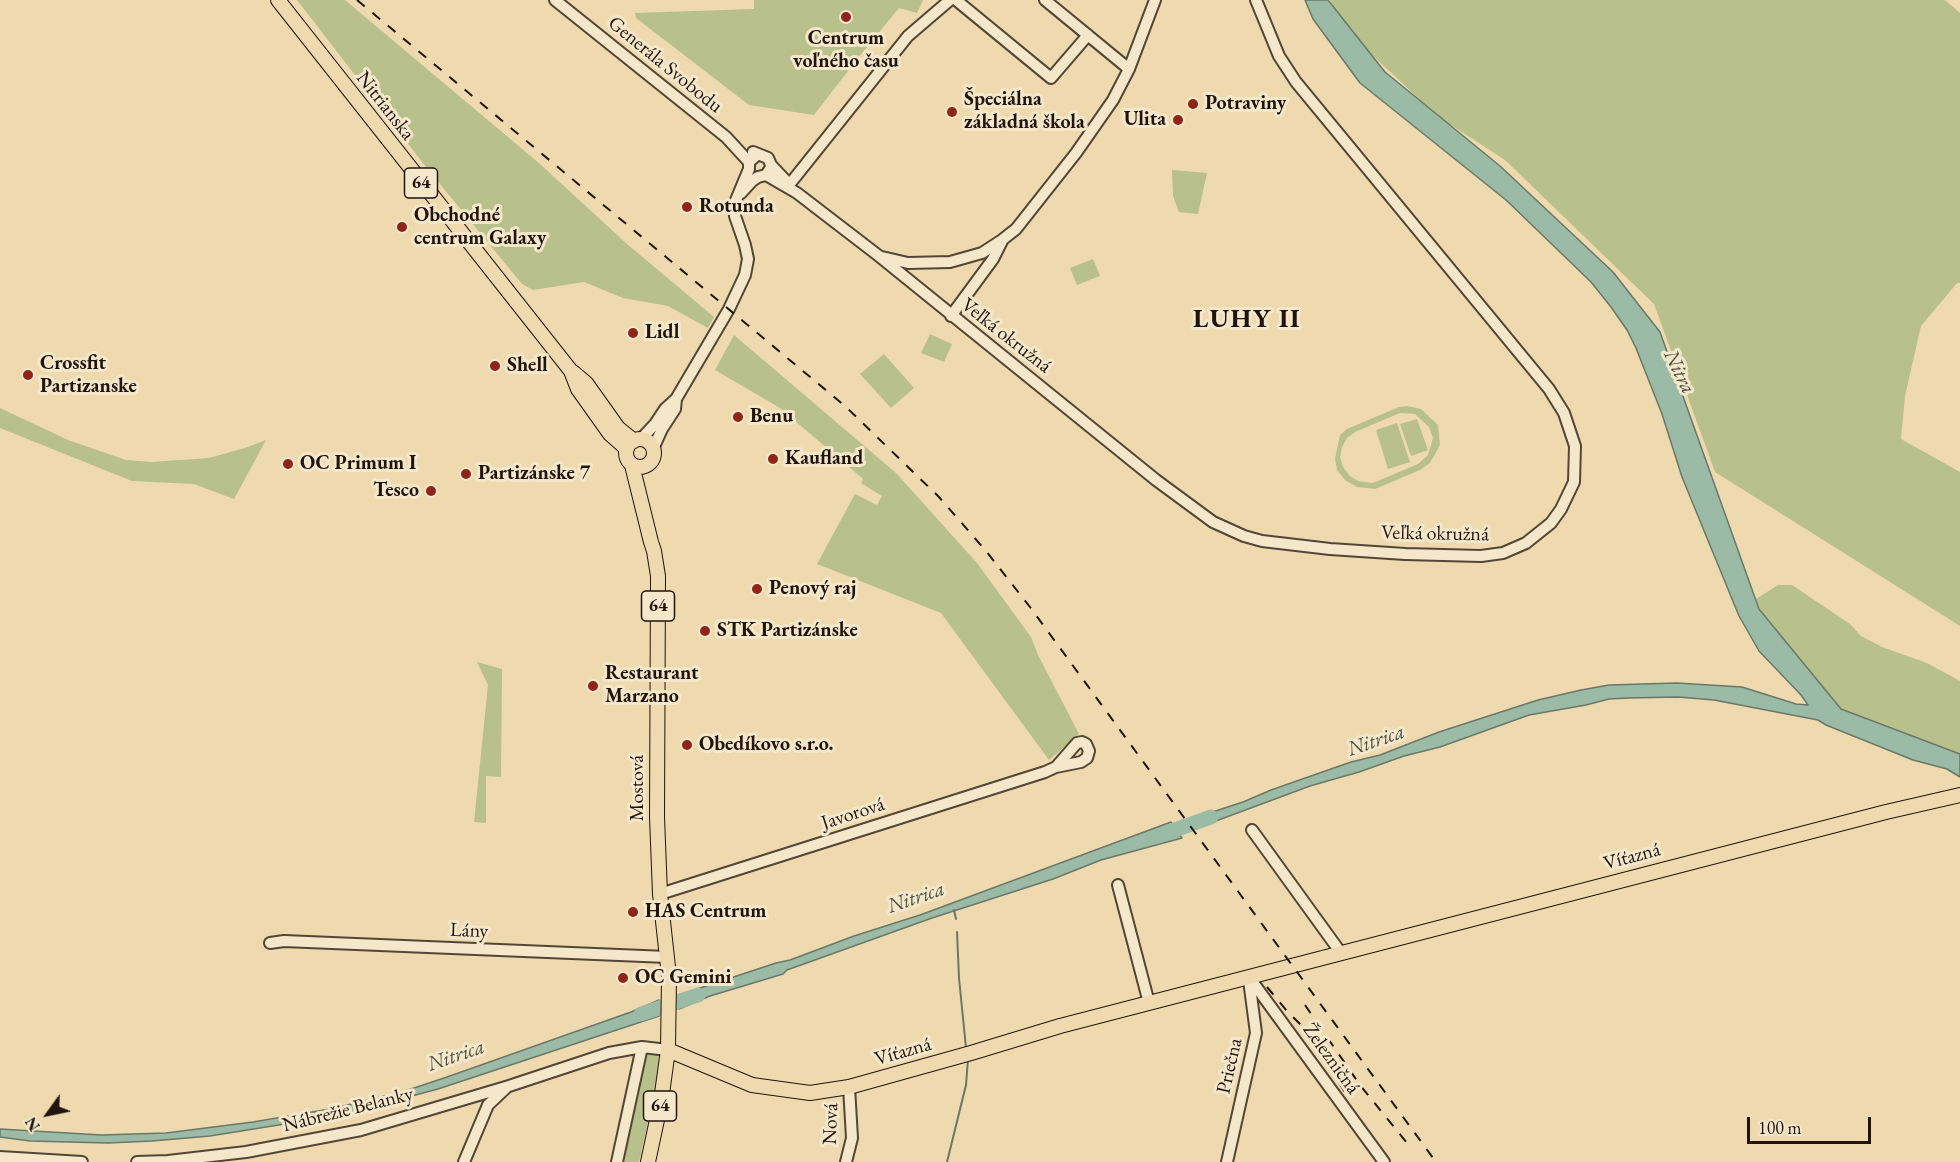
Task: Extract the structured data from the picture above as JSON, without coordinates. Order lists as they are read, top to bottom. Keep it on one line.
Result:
{"streets":{"main road":["Nitrianska","64","Mostová","Víťazná"],"street":["Generála Svobodu","Veľká okružná","Javorová","Lány","Železničná","Priečna","Nábrežie Belanky","Nová"]},"crossings":[["Nitrianska","64"],["Nitrianska","Mostová"],["64","Mostová"],["64","Víťazná"],["64","Nábrežie Belanky"],["Mostová","Javorová"],["Mostová","Víťazná"],["Mostová","Lány"],["Mostová","Nábrežie Belanky"],["Víťazná","Železničná"],["Víťazná","Priečna"],["Víťazná","Nábrežie Belanky"],["Víťazná","Nová"],["Železničná","Priečna"]],"districts":["LUHY II"],"water":["Nitra","Nitrica"],"places":["Centrum voľného času","Potraviny","Špeciálna základná škola","Ulita","Rotunda","Obchodné centrum Galaxy","Lidl","Shell","Crossfit Partizanske","Benu","Kaufland","OC Primum I","Partizánske 7","Tesco","Penový raj","STK Partizánske","Restaurant Marzano","Obedíkovo s.r.o.","HAS Centrum","OC Gemini"],"scale_bar":"100 m","north":"bottom left"}
